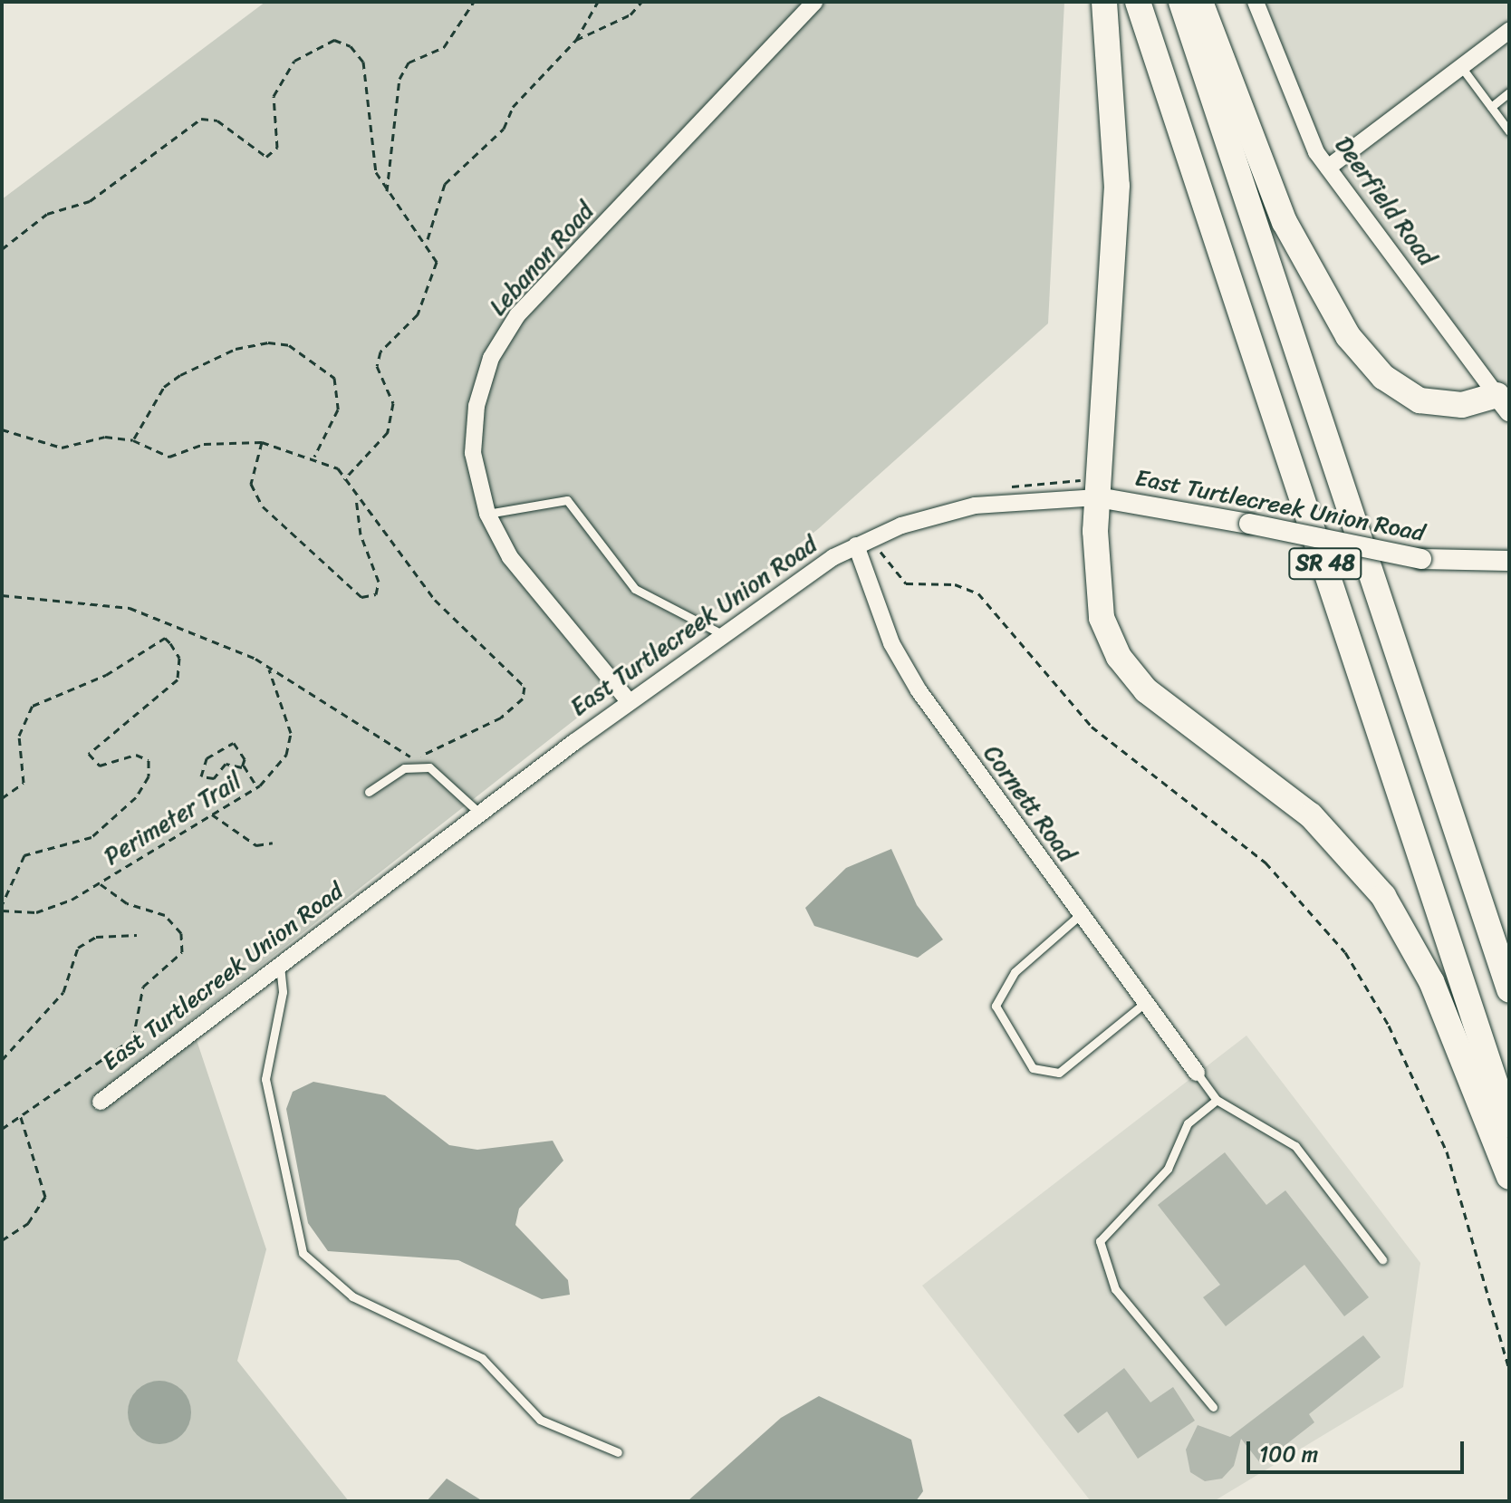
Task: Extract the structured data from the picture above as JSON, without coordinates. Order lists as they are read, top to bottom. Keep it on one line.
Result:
{"streets":{"highway":["SR 48"],"street":["Deerfield Road","Lebanon Road","East Turtlecreek Union Road","Cornett Road"],"path":["Perimeter Trail"]},"crossings":[["Lebanon Road","East Turtlecreek Union Road"],["East Turtlecreek Union Road","Cornett Road"]],"scale_bar":"100 m"}
